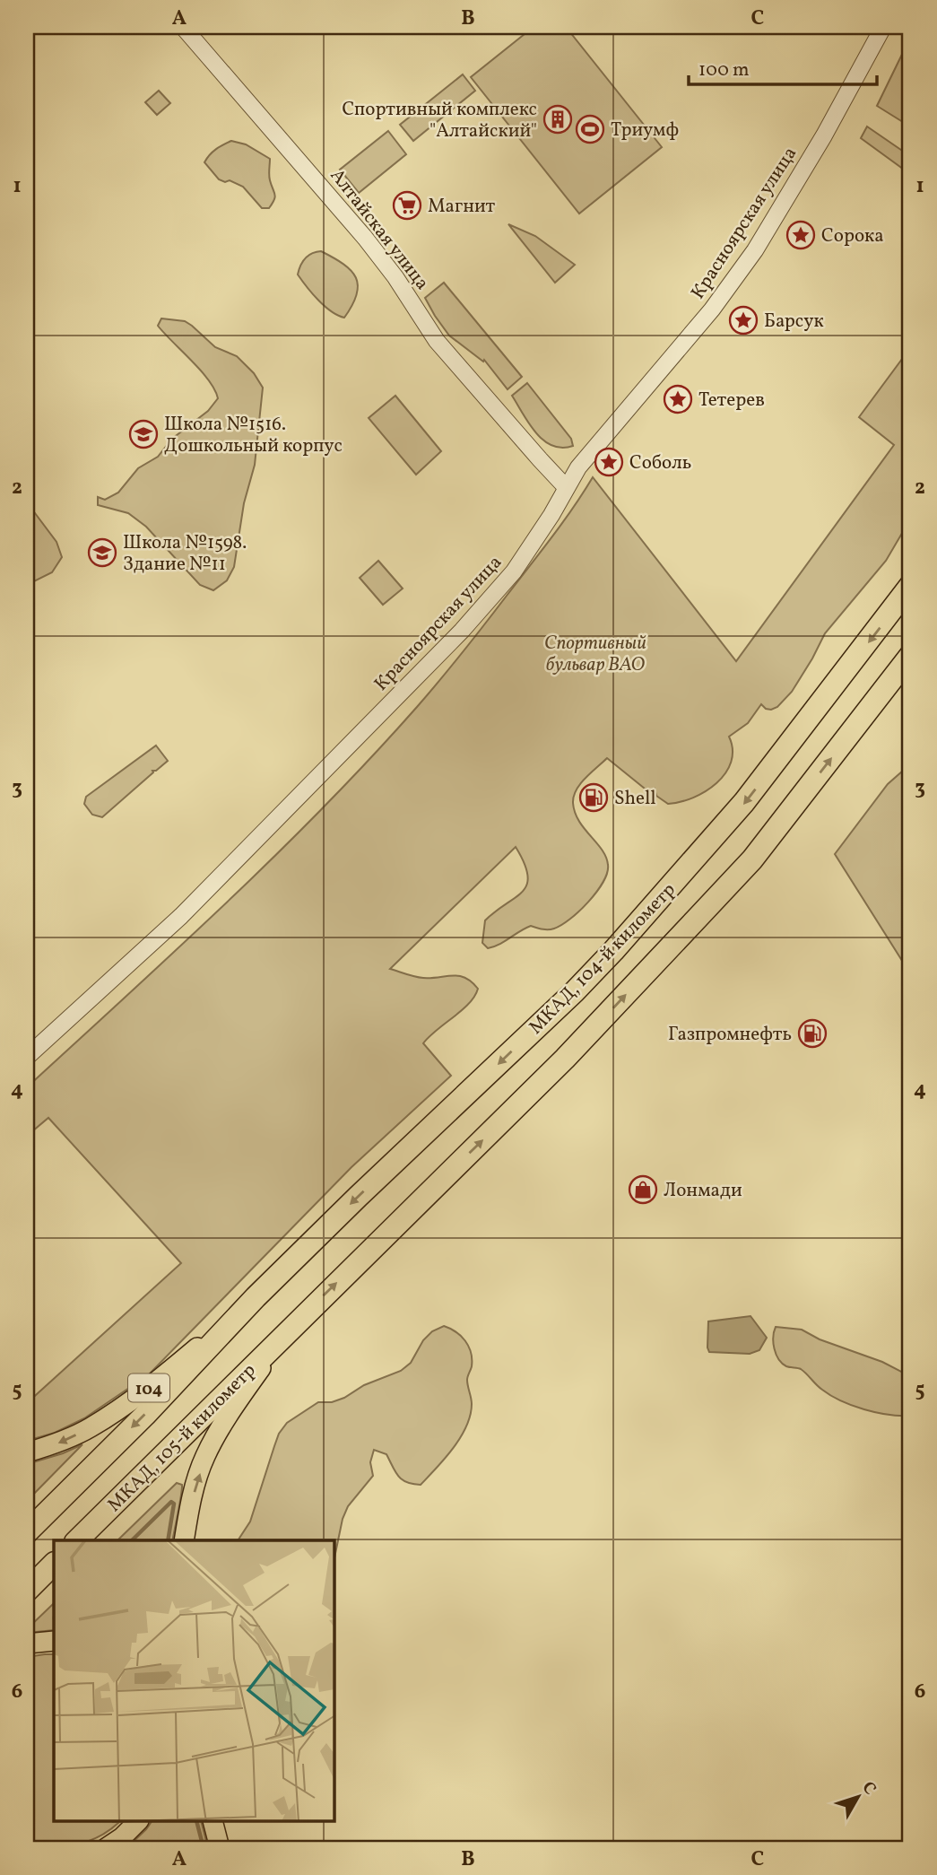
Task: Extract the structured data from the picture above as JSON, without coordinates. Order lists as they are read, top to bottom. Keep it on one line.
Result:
{"streets":{"highway":["МКАД, 104-й километр","МКАД, 105-й километр"],"main road":["104"],"street":["Красноярская улица","Алтайская улица"]},"crossings":[["Красноярская улица","Алтайская улица"],["МКАД, 104-й километр","104"]],"parks":["Спортивный бульвар ВАО"],"places":{"building":["Спортивный комплекс \"Алтайский\""],"sports":["Триумф"],"supermarket":["Магнит"],"place":["Сорока","Барсук","Тетерев","Соболь"],"school or university":["Школа №1516. Дошкольный корпус","Школа №1598. Здание №11"],"fuel station":["Shell","Газпромнефть"],"shop":["Лонмади"]},"scale_bar":"100 m","north":"top right","grid":{"columns":["A","B","C"],"rows":["1","2","3","4","5","6"]}}
